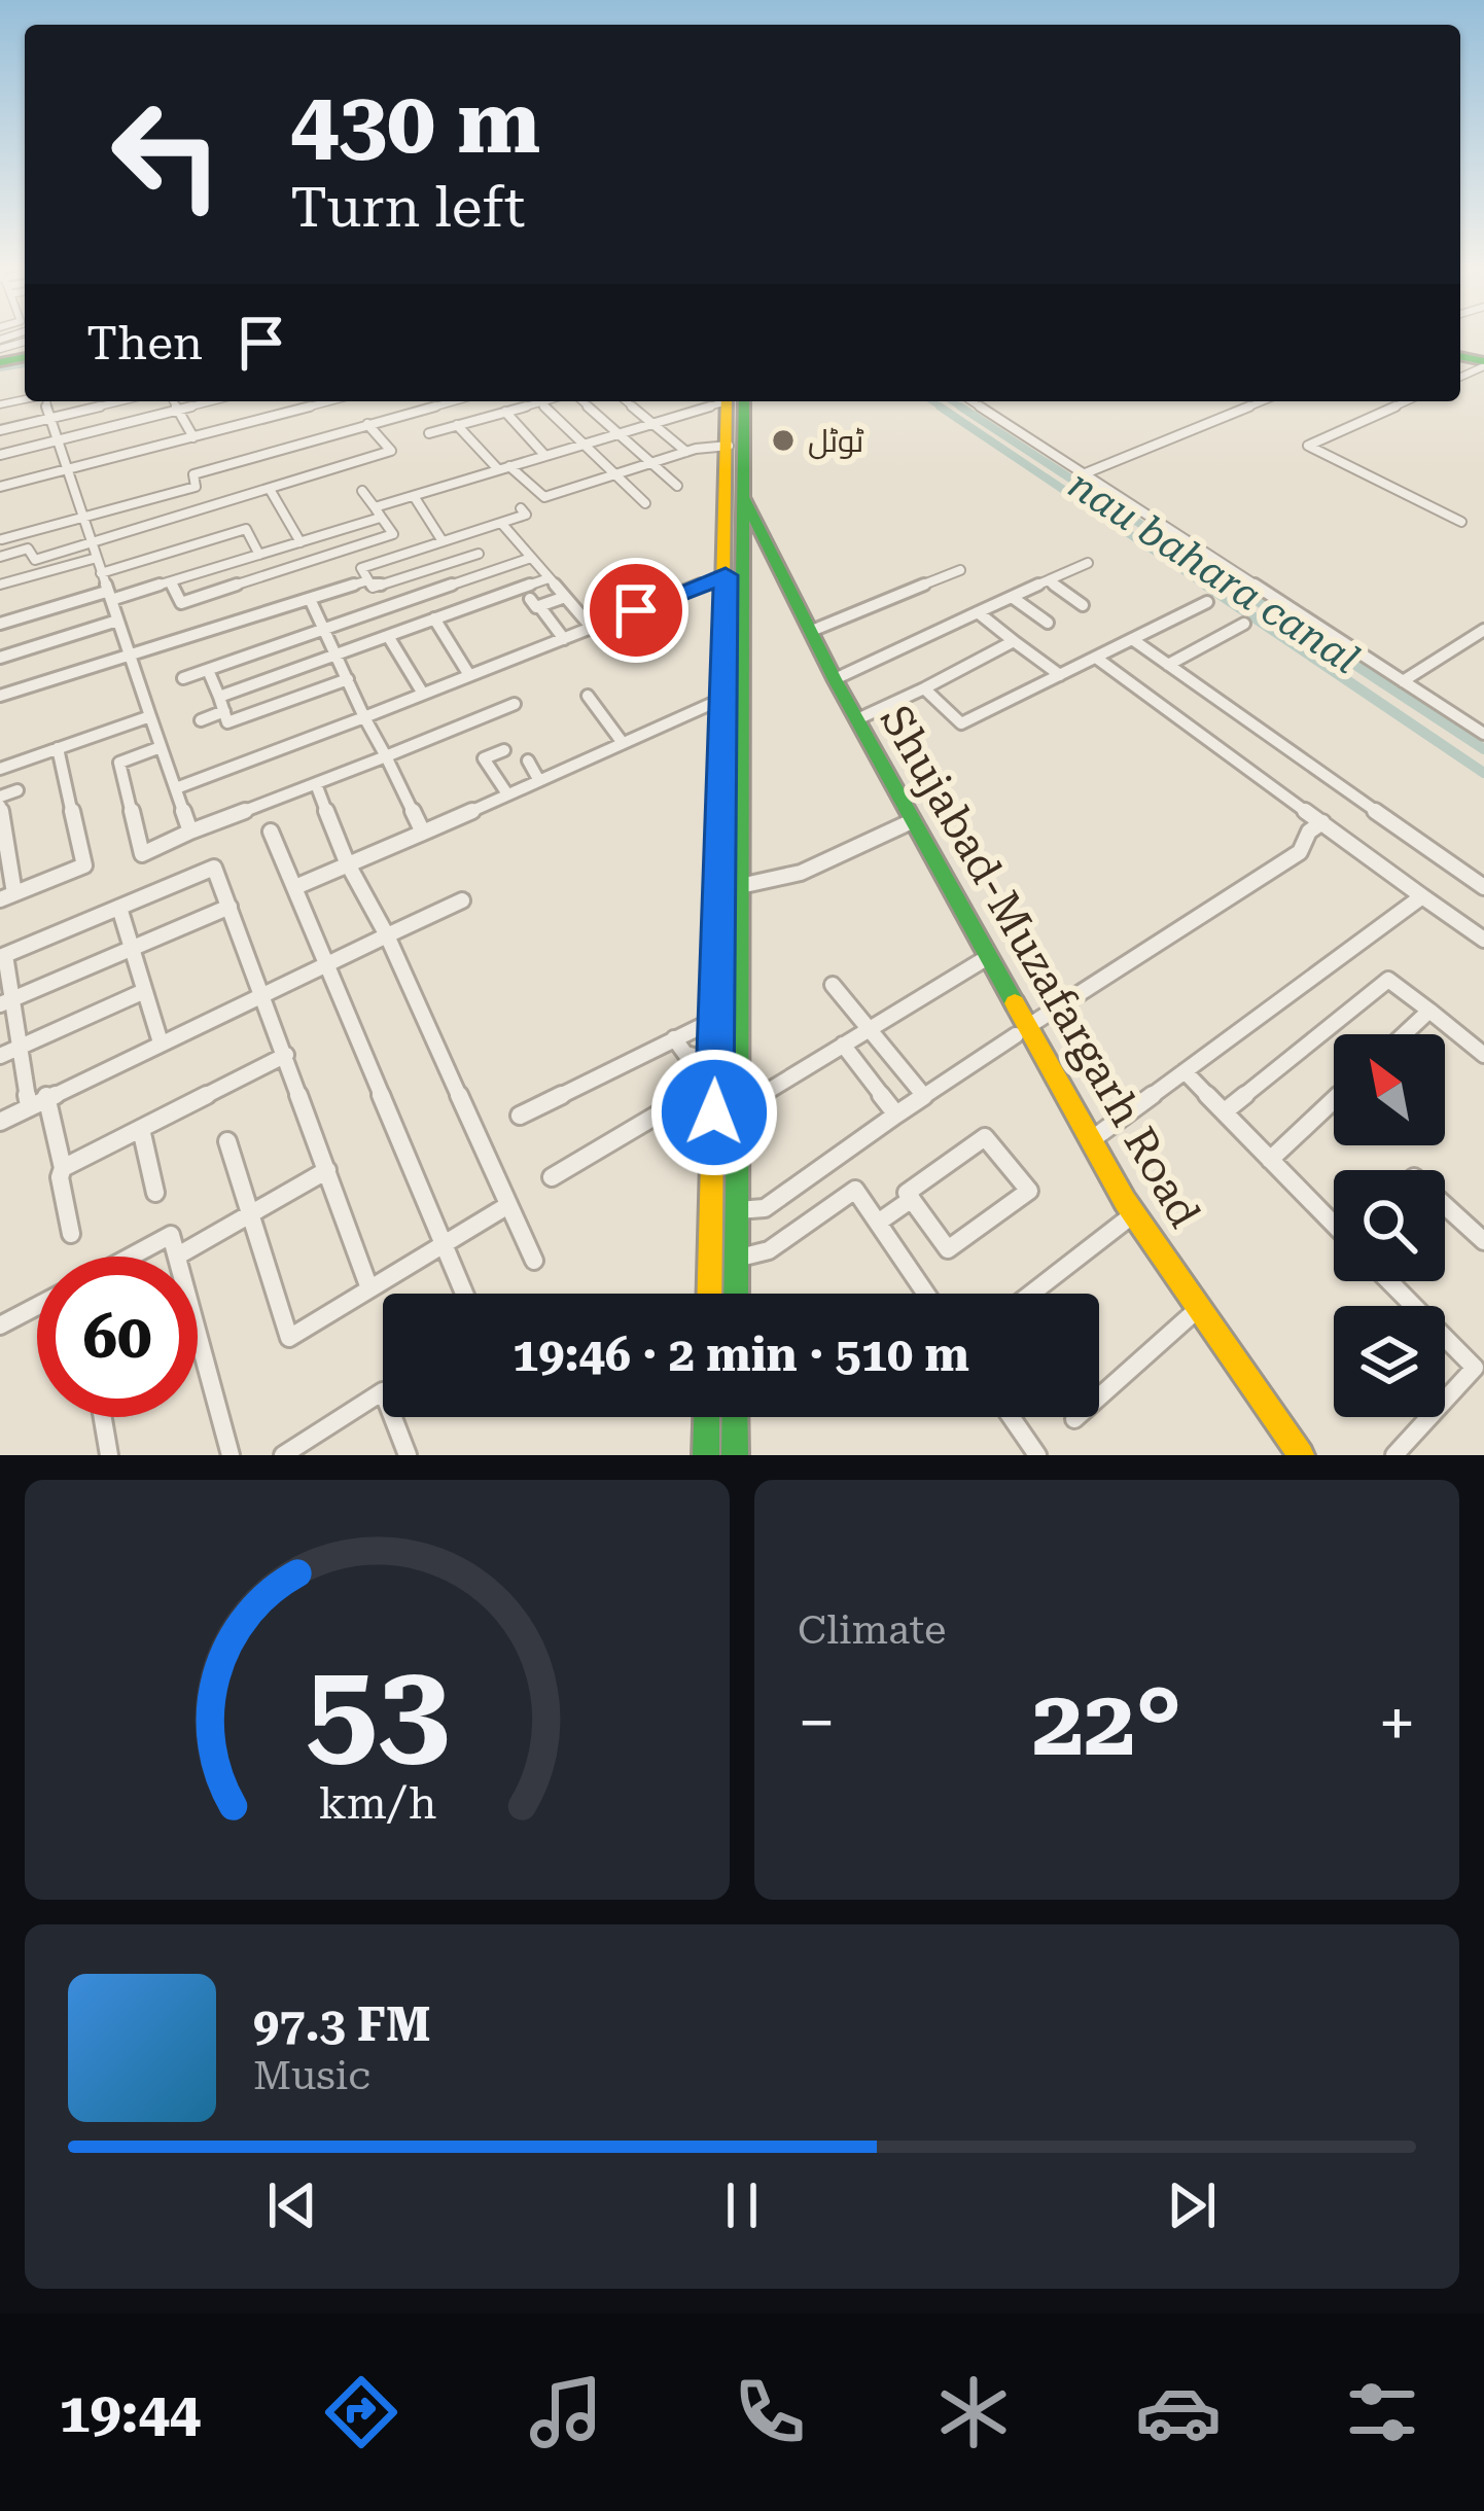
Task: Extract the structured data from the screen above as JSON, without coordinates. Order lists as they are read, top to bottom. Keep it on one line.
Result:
{"streets":{"main road":["Shujabad-Muzafargarh Road"]},"water":["nau bahara canal"],"places":["ٹوٹل"],"north":"top left","page":{"turn":["430 m","Turn left"],"then":"Then","limit":"60","trip":"19:46 · 2 min · 510 m","tile":"Climate","heat":["−","22°","+"],"song":["97.3 FM","Music"],"tabs":"19:44","gauge":["53","km/h"]}}
